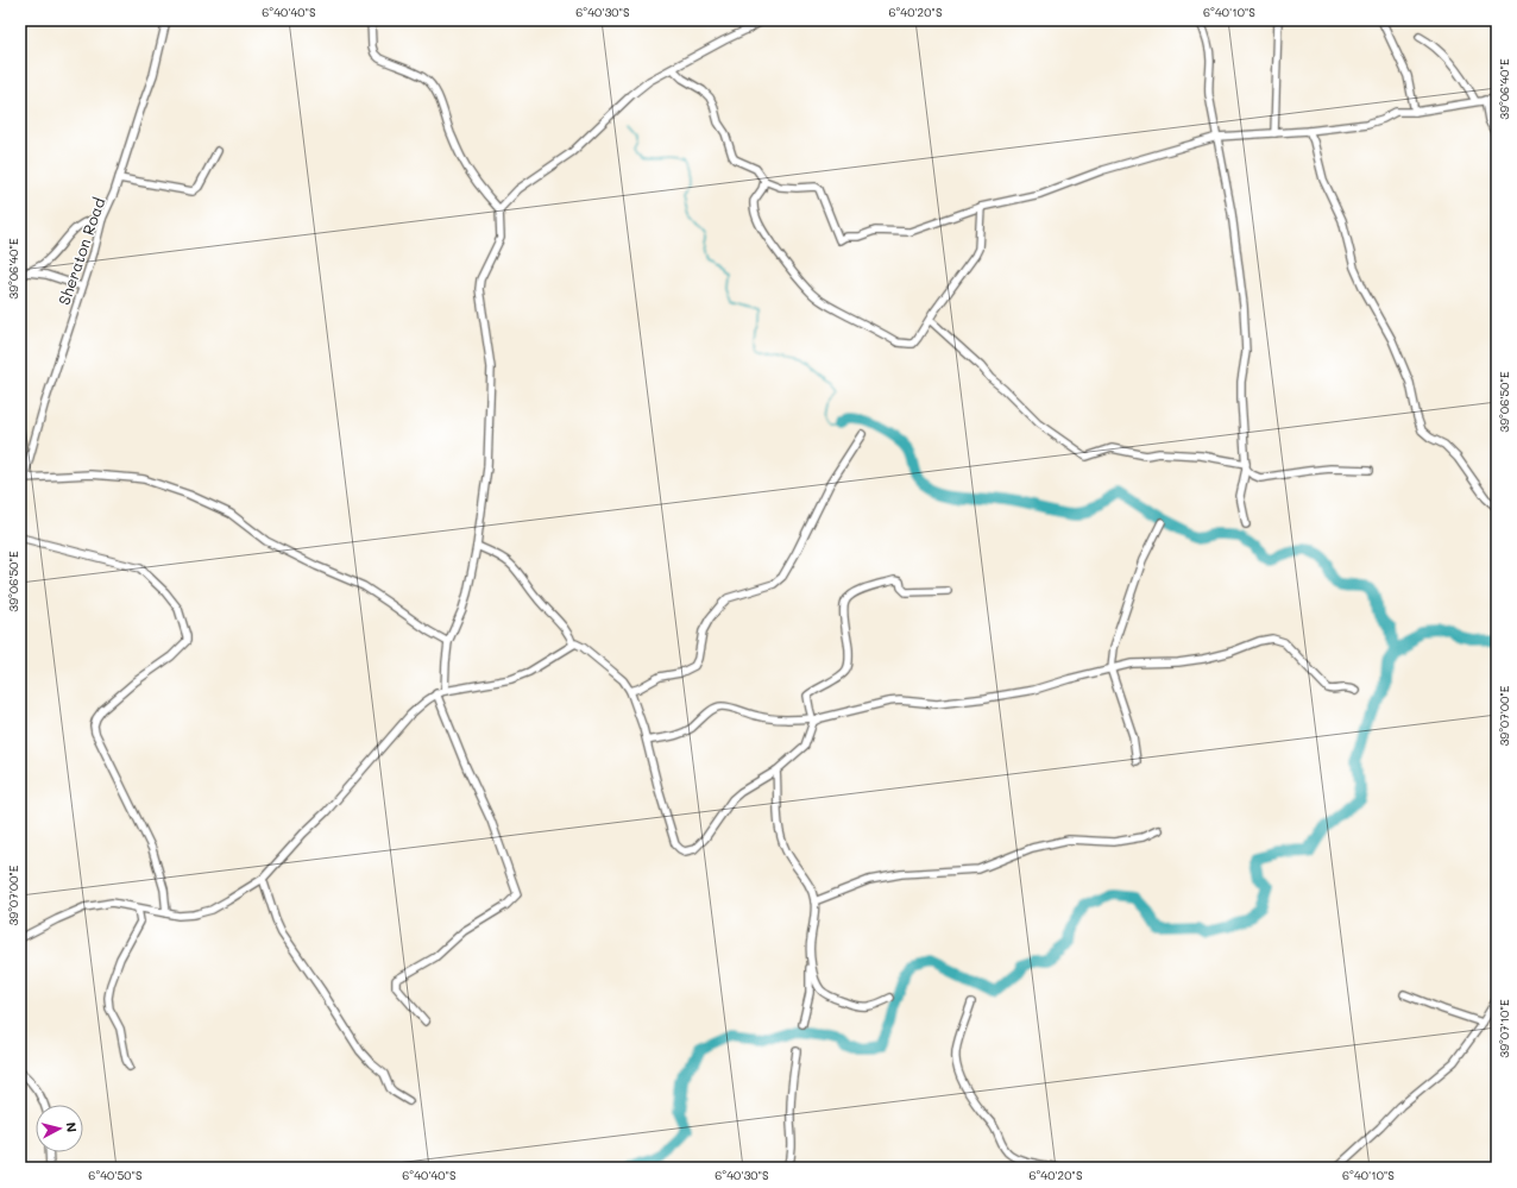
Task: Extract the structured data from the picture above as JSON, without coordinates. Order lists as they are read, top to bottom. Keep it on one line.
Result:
{"streets":{"street":["Sheraton Road"]},"north":"right","coordinates":["6°40'40\"S","6°40'30\"S","6°40'20\"S","6°40'10\"S","39°06'40\"E","39°06'50\"E","39°07'00\"E","39°07'10\"E","6°40'50\"S"]}
